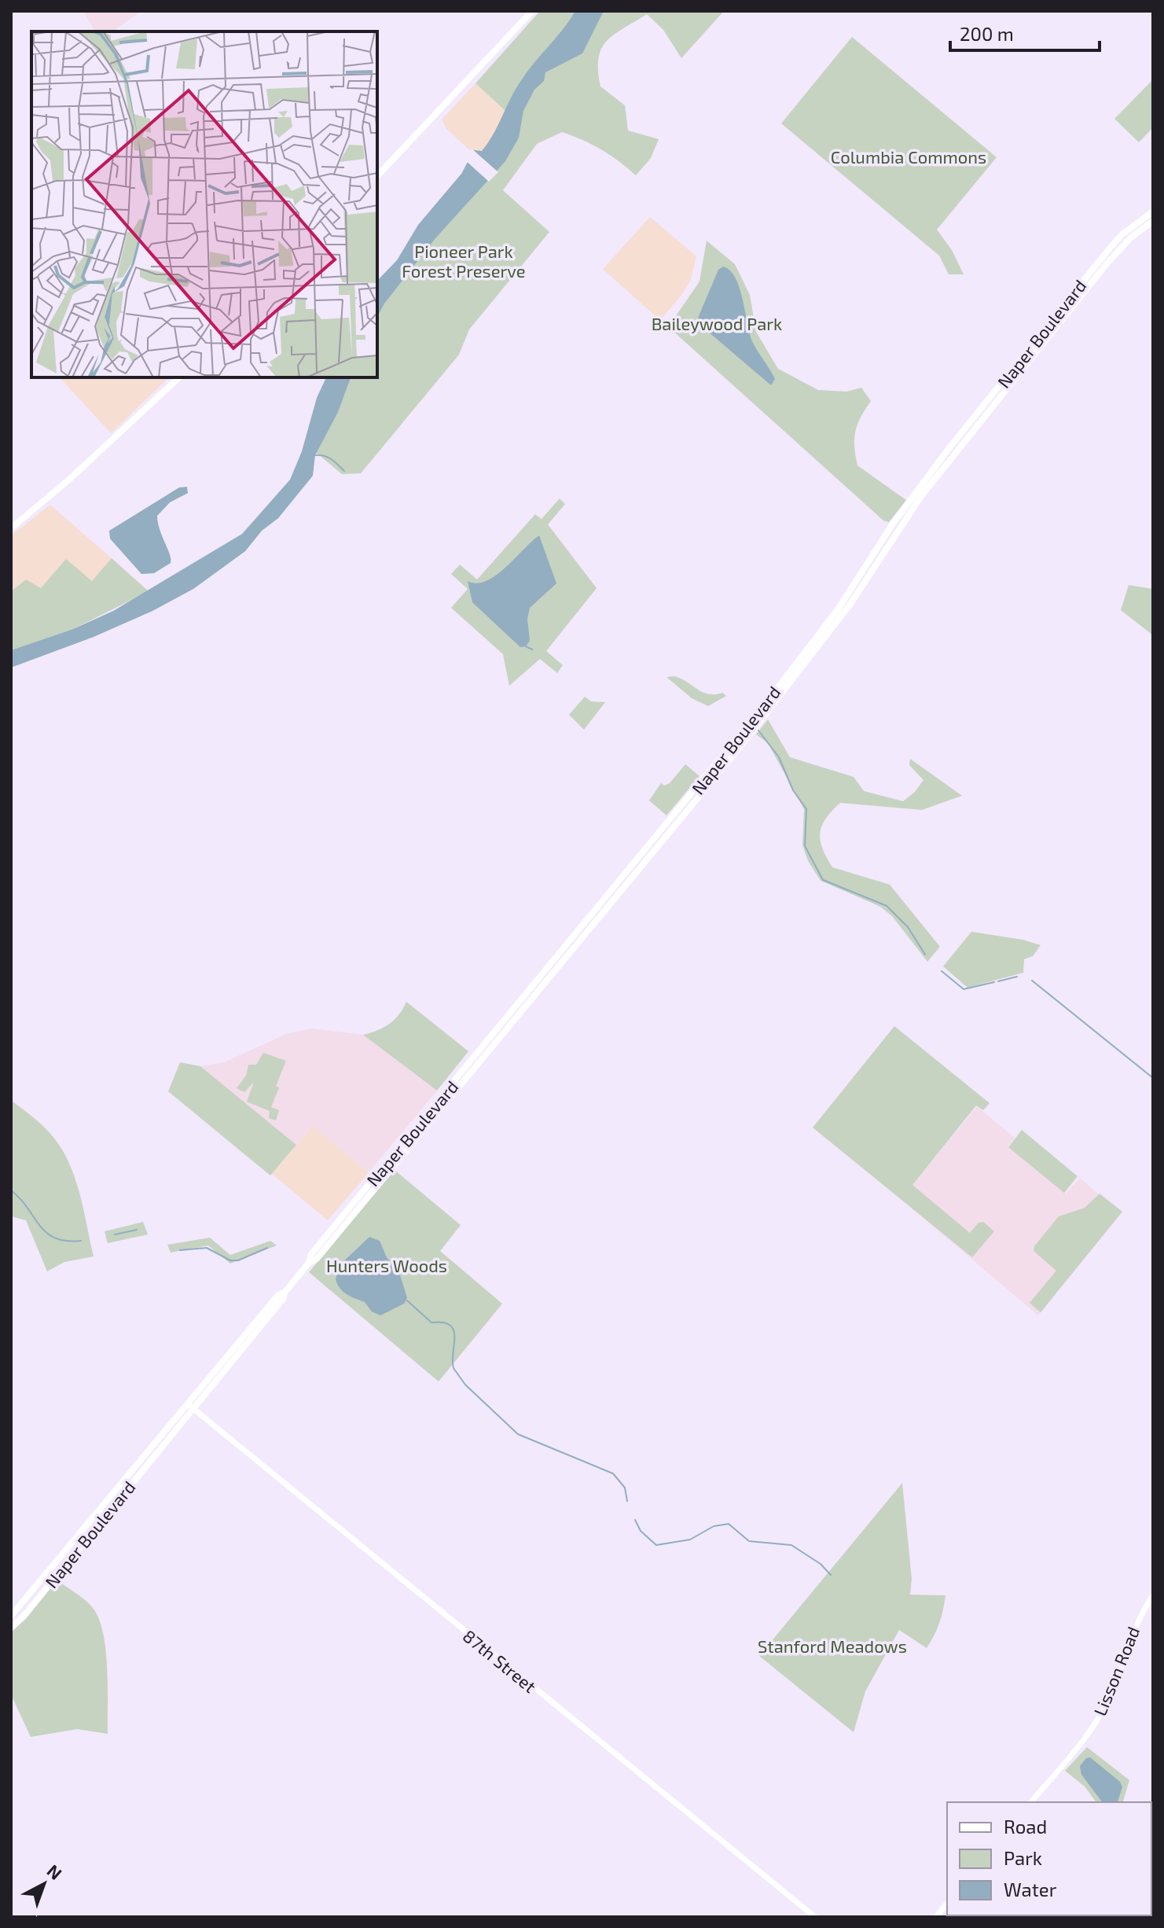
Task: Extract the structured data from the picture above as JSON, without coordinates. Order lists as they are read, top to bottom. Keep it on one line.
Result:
{"streets":{"main road":["Naper Boulevard"],"street":["87th Street","Lisson Road"]},"crossings":[["Naper Boulevard","87th Street"]],"parks":["Columbia Commons","Pioneer Park Forest Preserve","Baileywood Park","Hunters Woods","Stanford Meadows"],"legend":["Road","Park","Water"],"scale_bar":"200 m","north":"top right"}
